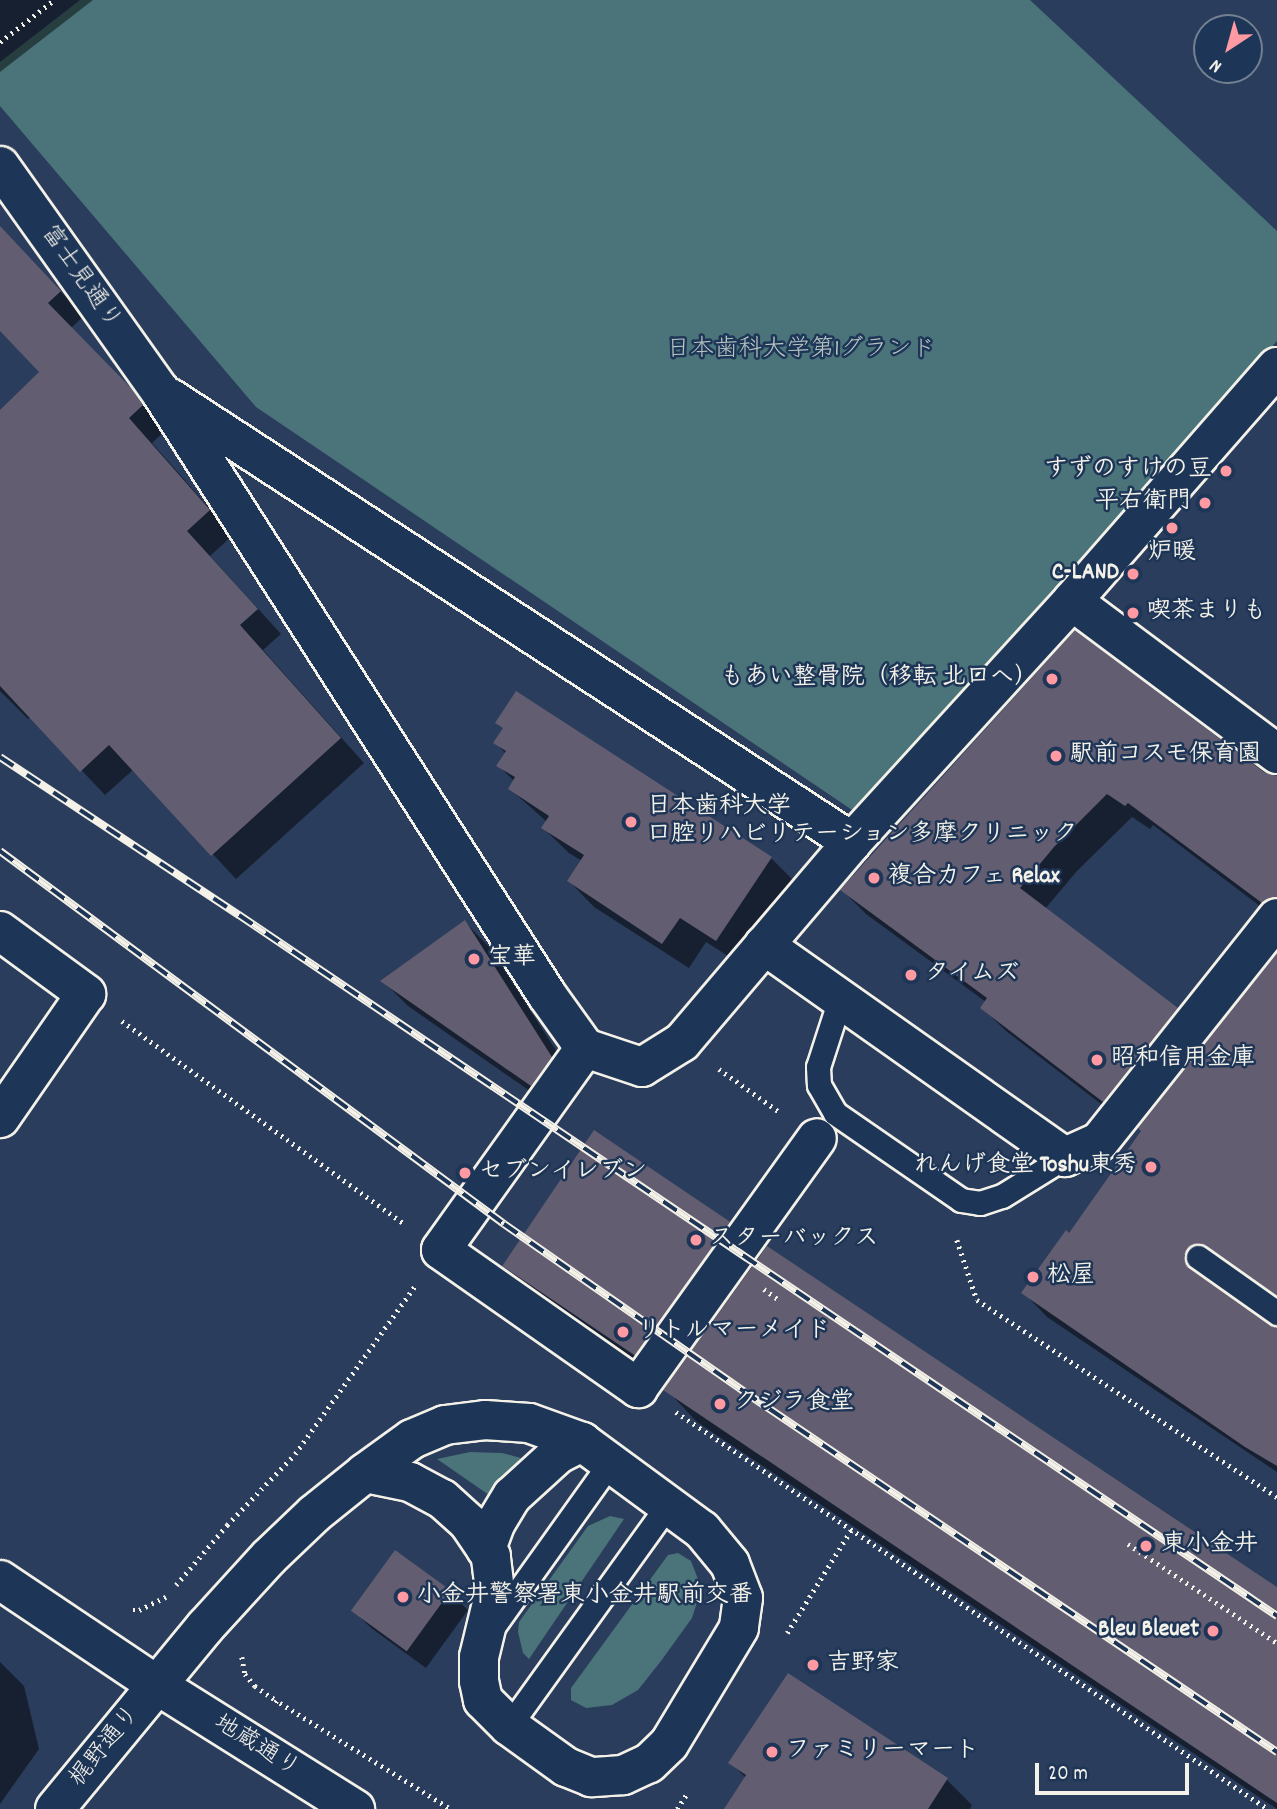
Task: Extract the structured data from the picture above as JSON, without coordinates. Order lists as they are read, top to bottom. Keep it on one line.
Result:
{"streets":{"street":["富士見通り","梶野通り","地蔵通り"]},"crossings":[["梶野通り","地蔵通り"]],"parks":["日本歯科大学第1グランド"],"places":["すずのすけの豆","平右衛門","炉暖","C-LAND","喫茶まりも","もあい整骨院（移転 北口へ）","駅前コスモ保育園","日本歯科大学 口腔リハビリテーション多摩クリニック","複合カフェ Relax","宝華","タイムズ","昭和信用金庫","れんげ食堂 Toshu東秀","セブンイレブン","スターバックス","松屋","リトルマーメイド","クジラ食堂","東小金井","小金井警察署東小金井駅前交番","Bleu Bleuet","吉野家","ファミリーマート"],"scale_bar":"20 m","north":"bottom left"}
